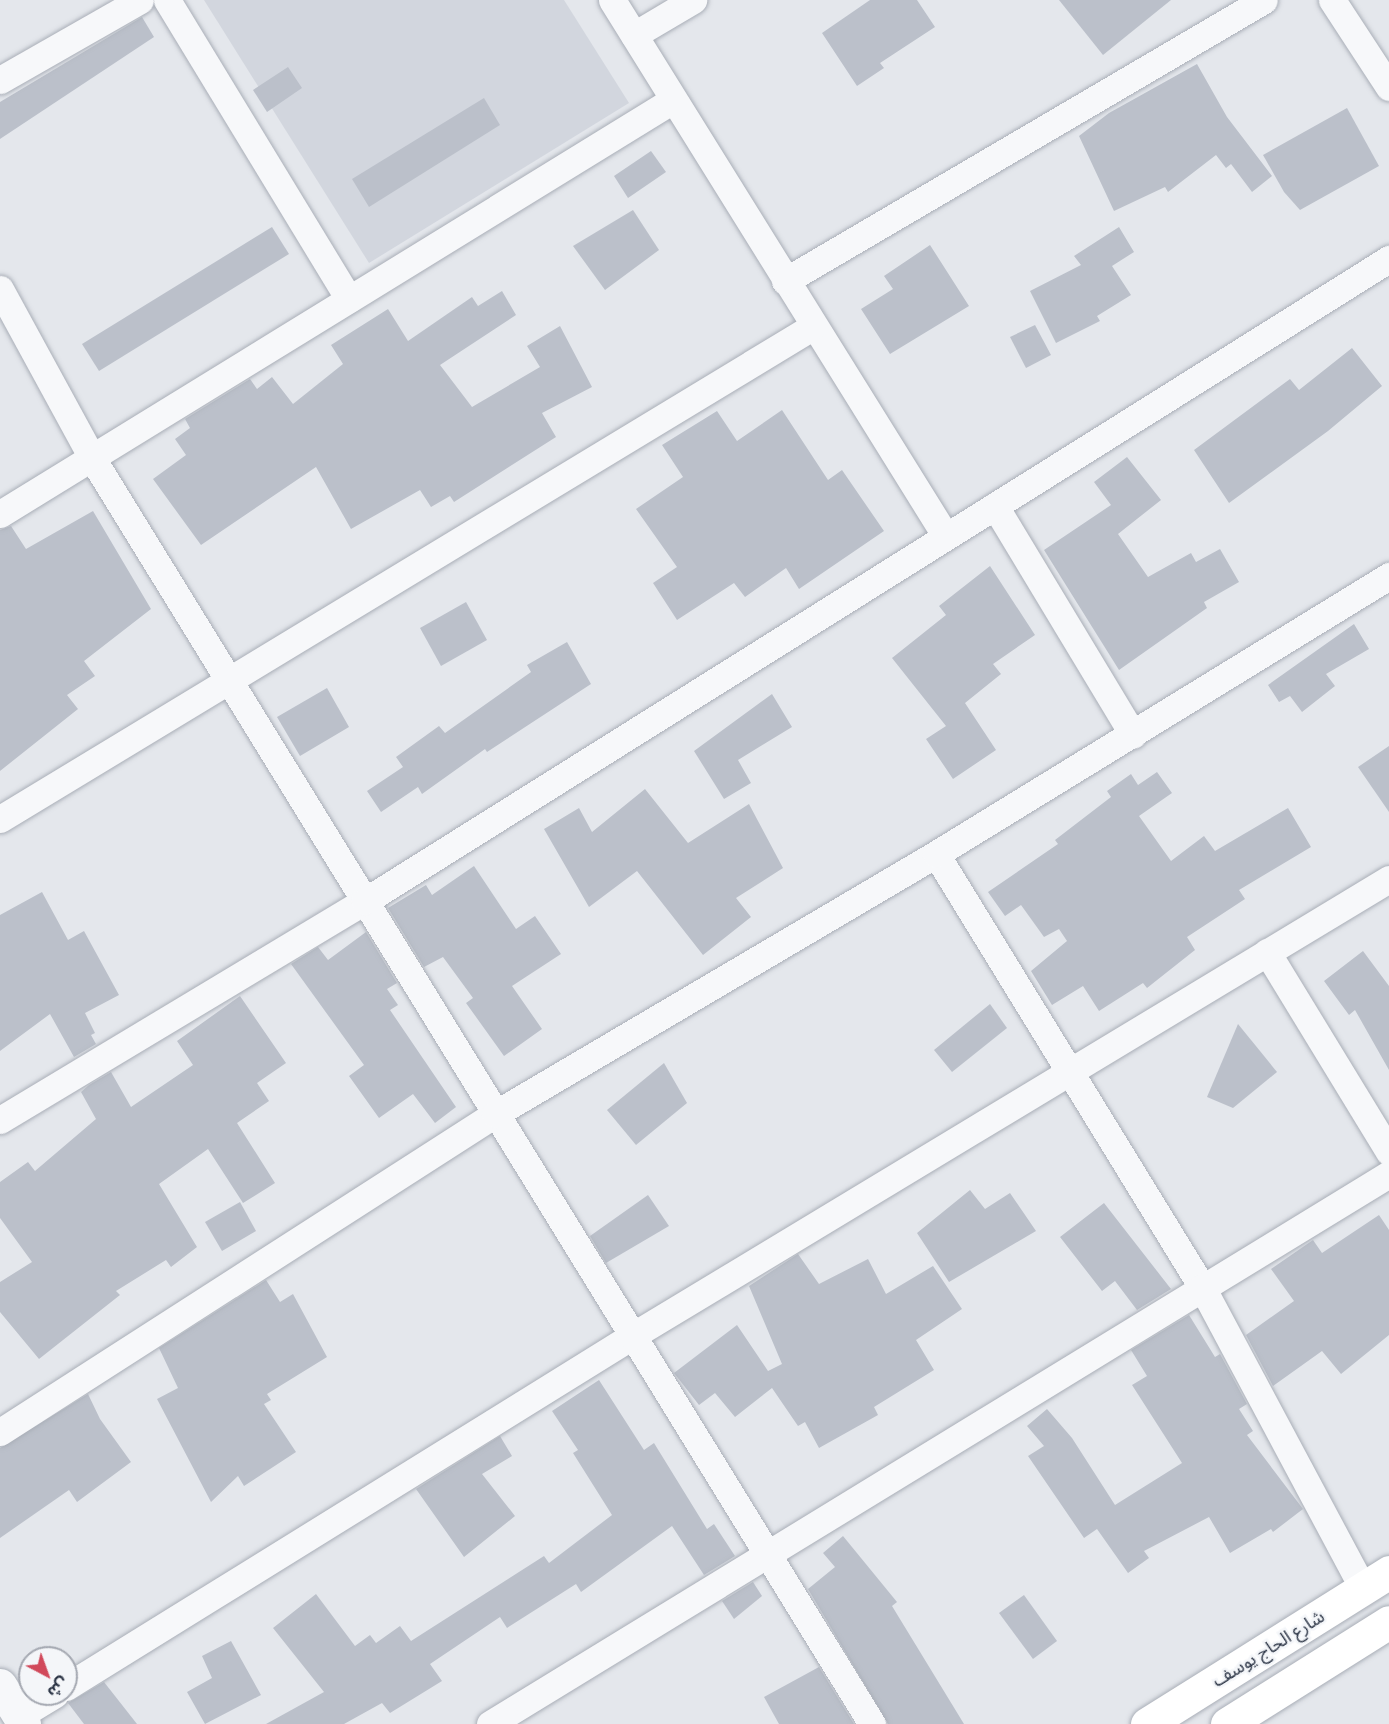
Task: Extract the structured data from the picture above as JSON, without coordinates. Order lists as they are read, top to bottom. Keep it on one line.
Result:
{"streets":{"main road":["شارع الحاج يوسف"]},"north":"bottom right"}
